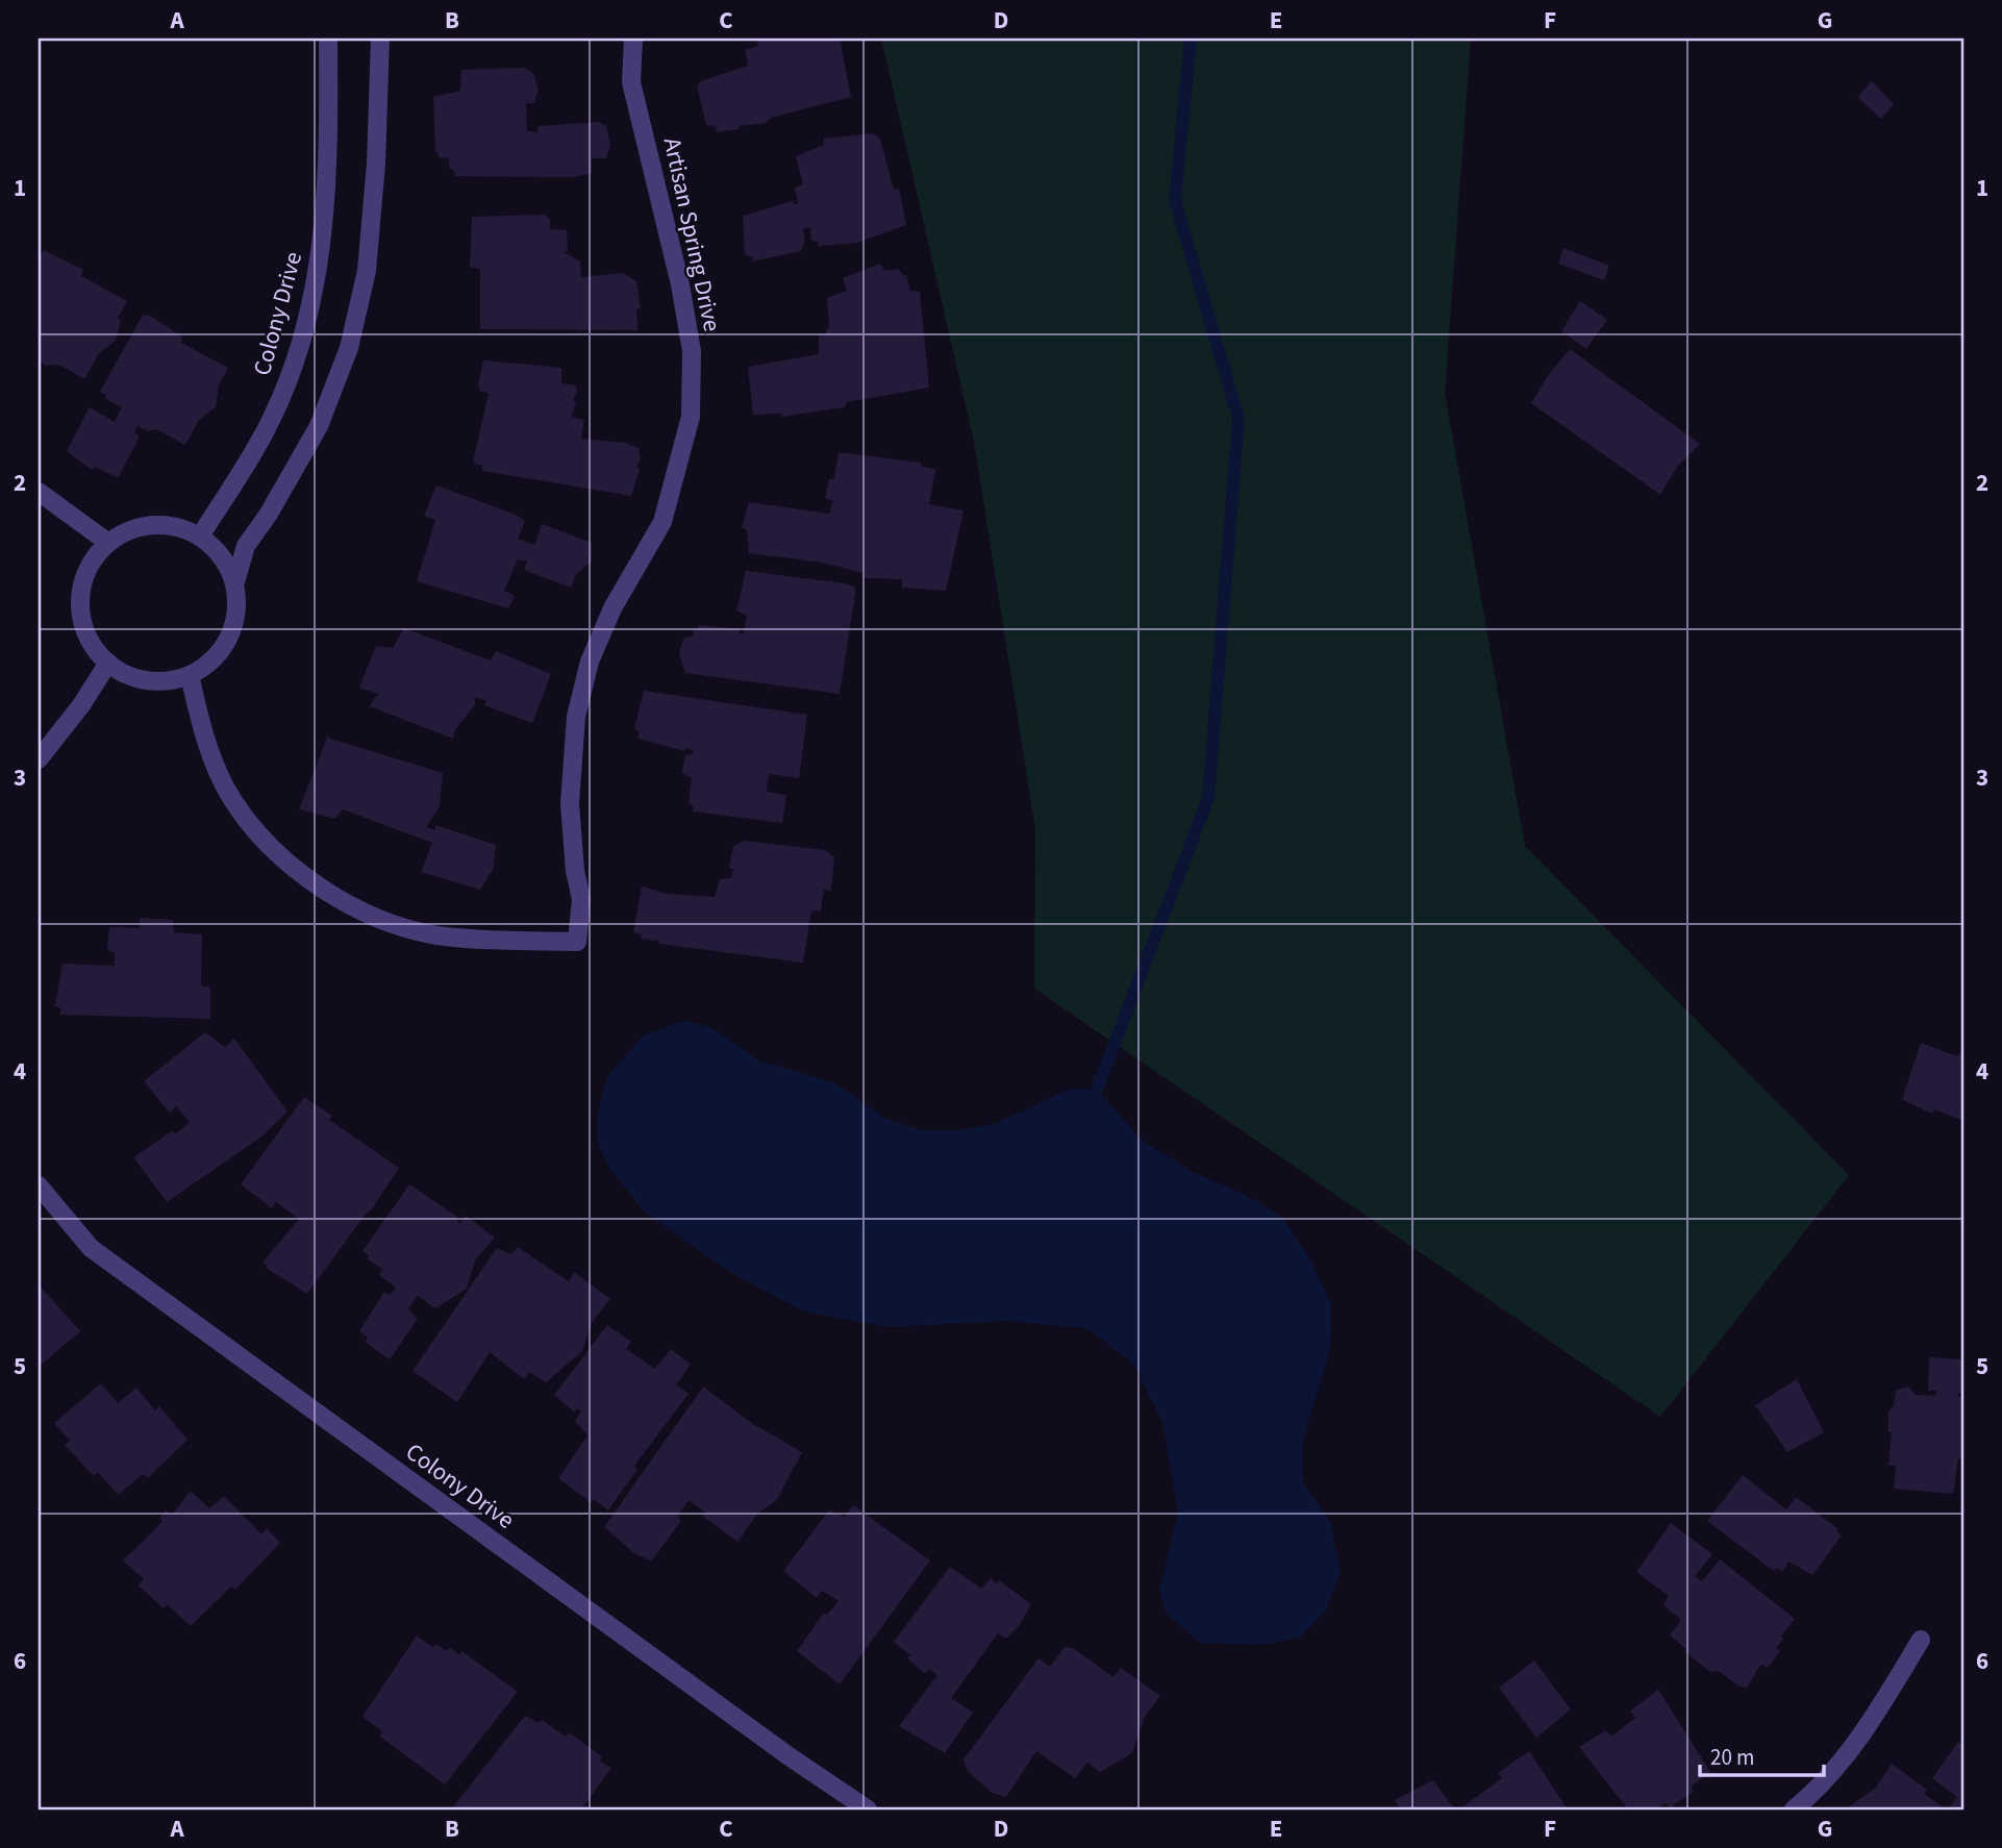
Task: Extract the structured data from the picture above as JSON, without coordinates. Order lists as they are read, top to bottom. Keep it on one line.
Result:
{"streets":{"street":["Artisan Spring Drive","Colony Drive"]},"crossings":[["Artisan Spring Drive","Colony Drive"]],"scale_bar":"20 m","grid":{"columns":["A","B","C","D","E","F","G"],"rows":["1","2","3","4","5","6"]}}
